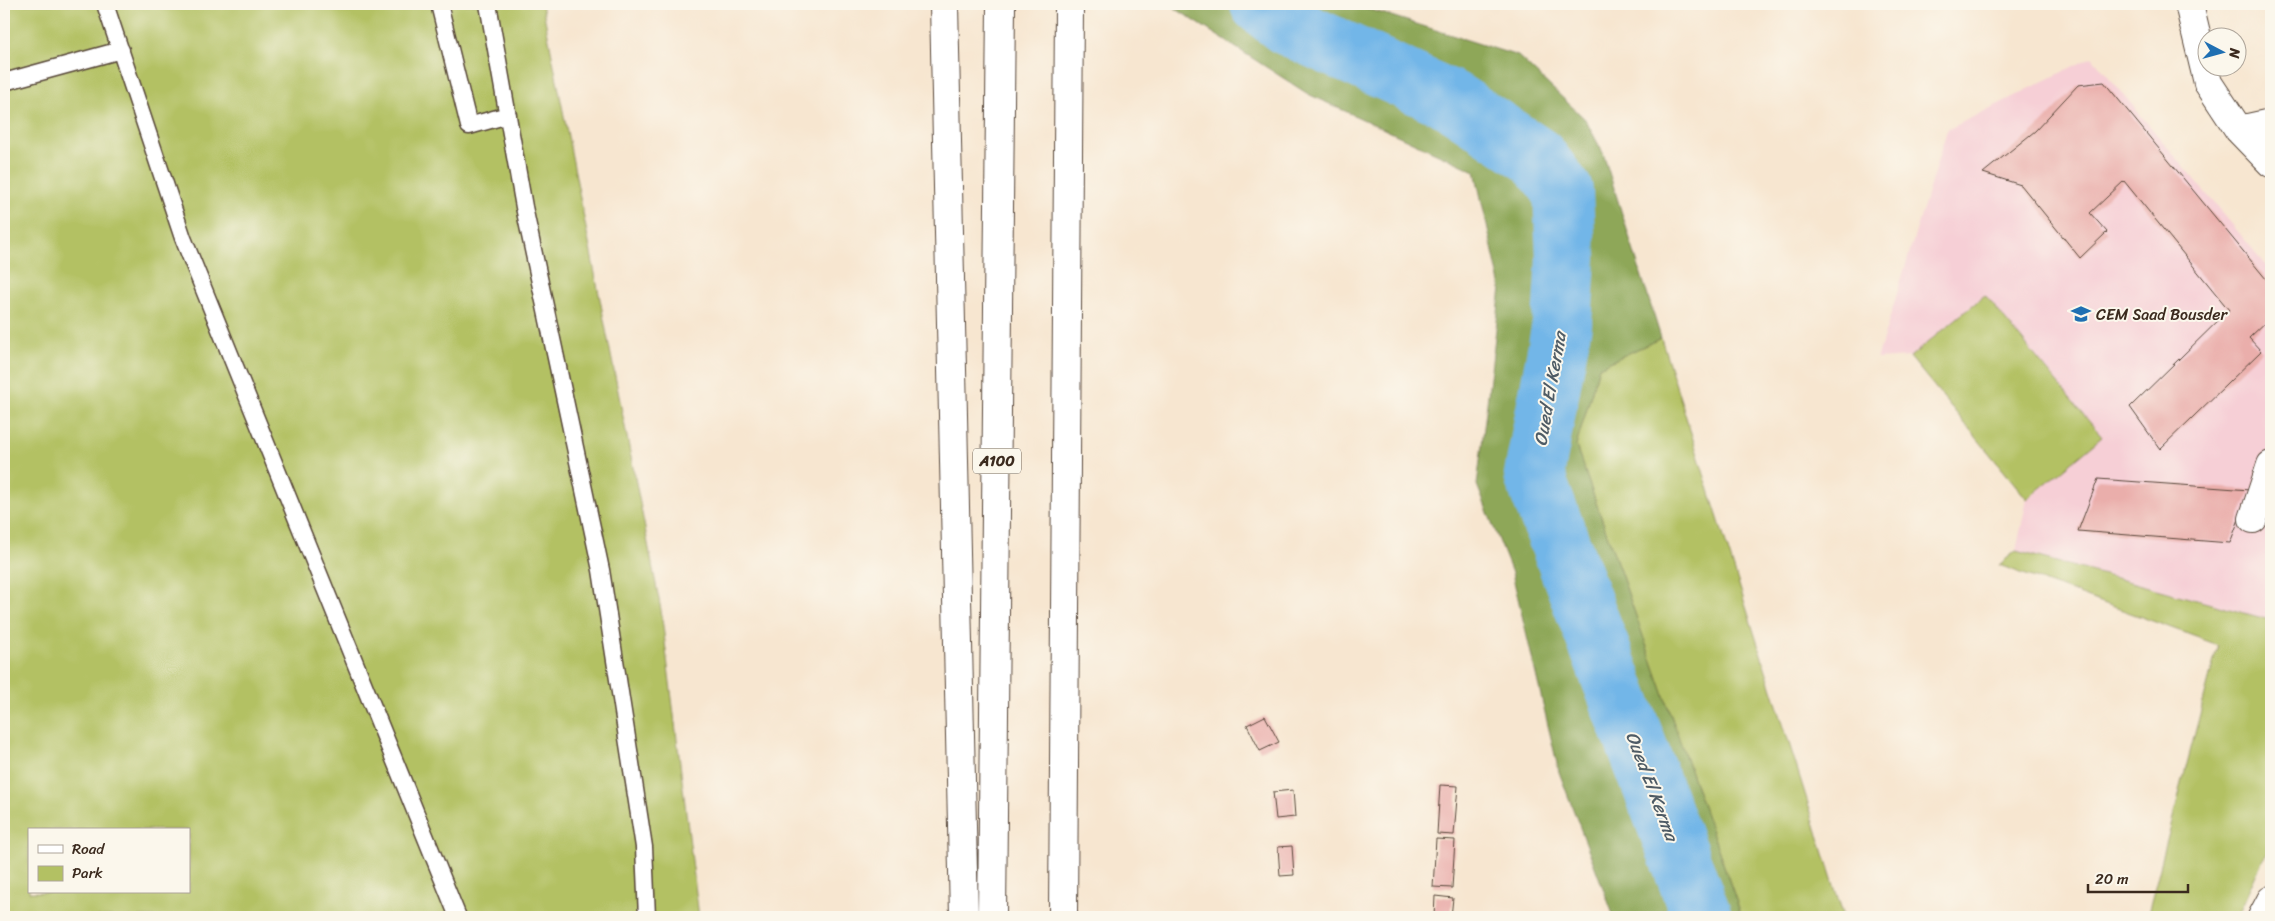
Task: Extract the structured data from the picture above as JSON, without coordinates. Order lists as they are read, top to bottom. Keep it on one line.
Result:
{"streets":{"main road":["A100"]},"water":["Oued El Kerma"],"places":{"school or university":["CEM Saad Bousder"]},"legend":["Road","Park"],"scale_bar":"20 m","north":"right"}
